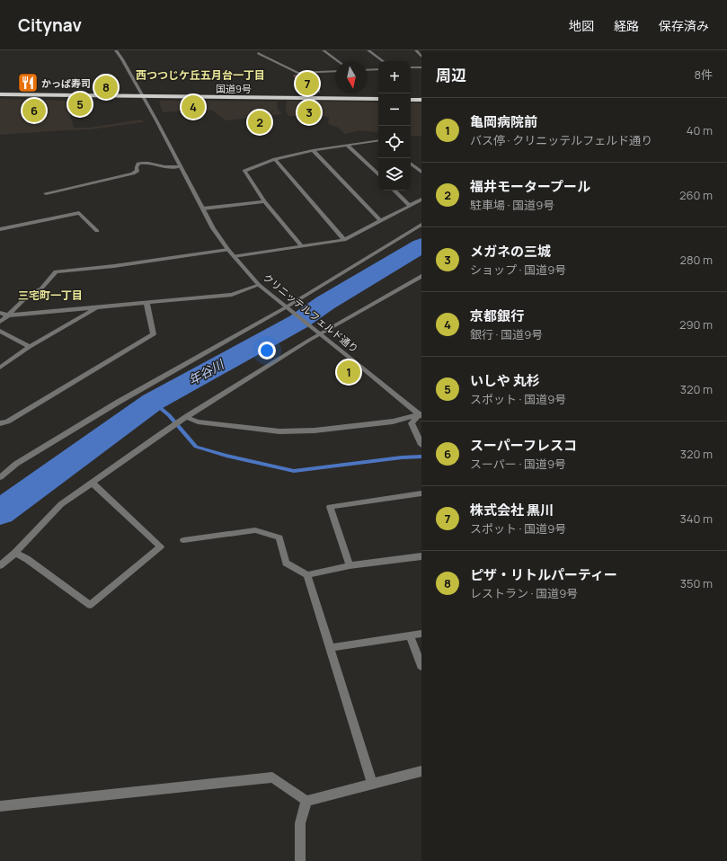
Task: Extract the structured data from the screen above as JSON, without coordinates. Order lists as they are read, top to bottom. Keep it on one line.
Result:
{"streets":{"highway":["国道9号"],"street":["クリニッテルフェルド通り"]},"crossings":[["国道9号","クリニッテルフェルド通り"]],"districts":["西つつじケ丘五月台一丁目","三宅町一丁目"],"water":["年谷川"],"places":{"restaurant":["かっぱ寿司"]},"north":"bottom","page":{"header":"Citynav","nav":["地図","経路","保存済み"],"heading":["周辺","8件"],"map_buttons":["+","−"],"pins":["7","8","5","4","6","3","2","1"],"list":[{"mark":"1","name":"亀岡病院前","note":"バス停 · クリニッテルフェルド通り","value":"40 m"},{"mark":"2","name":"福井モータープール","note":"駐車場 · 国道9号","value":"260 m"},{"mark":"3","name":"メガネの三城","note":"ショップ · 国道9号","value":"280 m"},{"mark":"4","name":"京都銀行","note":"銀行 · 国道9号","value":"290 m"},{"mark":"5","name":"いしや 丸杉","note":"スポット · 国道9号","value":"320 m"},{"mark":"6","name":"スーパーフレスコ","note":"スーパー · 国道9号","value":"320 m"},{"mark":"7","name":"株式会社 黒川","note":"スポット · 国道9号","value":"340 m"},{"mark":"8","name":"ピザ・リトルパーティー","note":"レストラン · 国道9号","value":"350 m"}]}}
